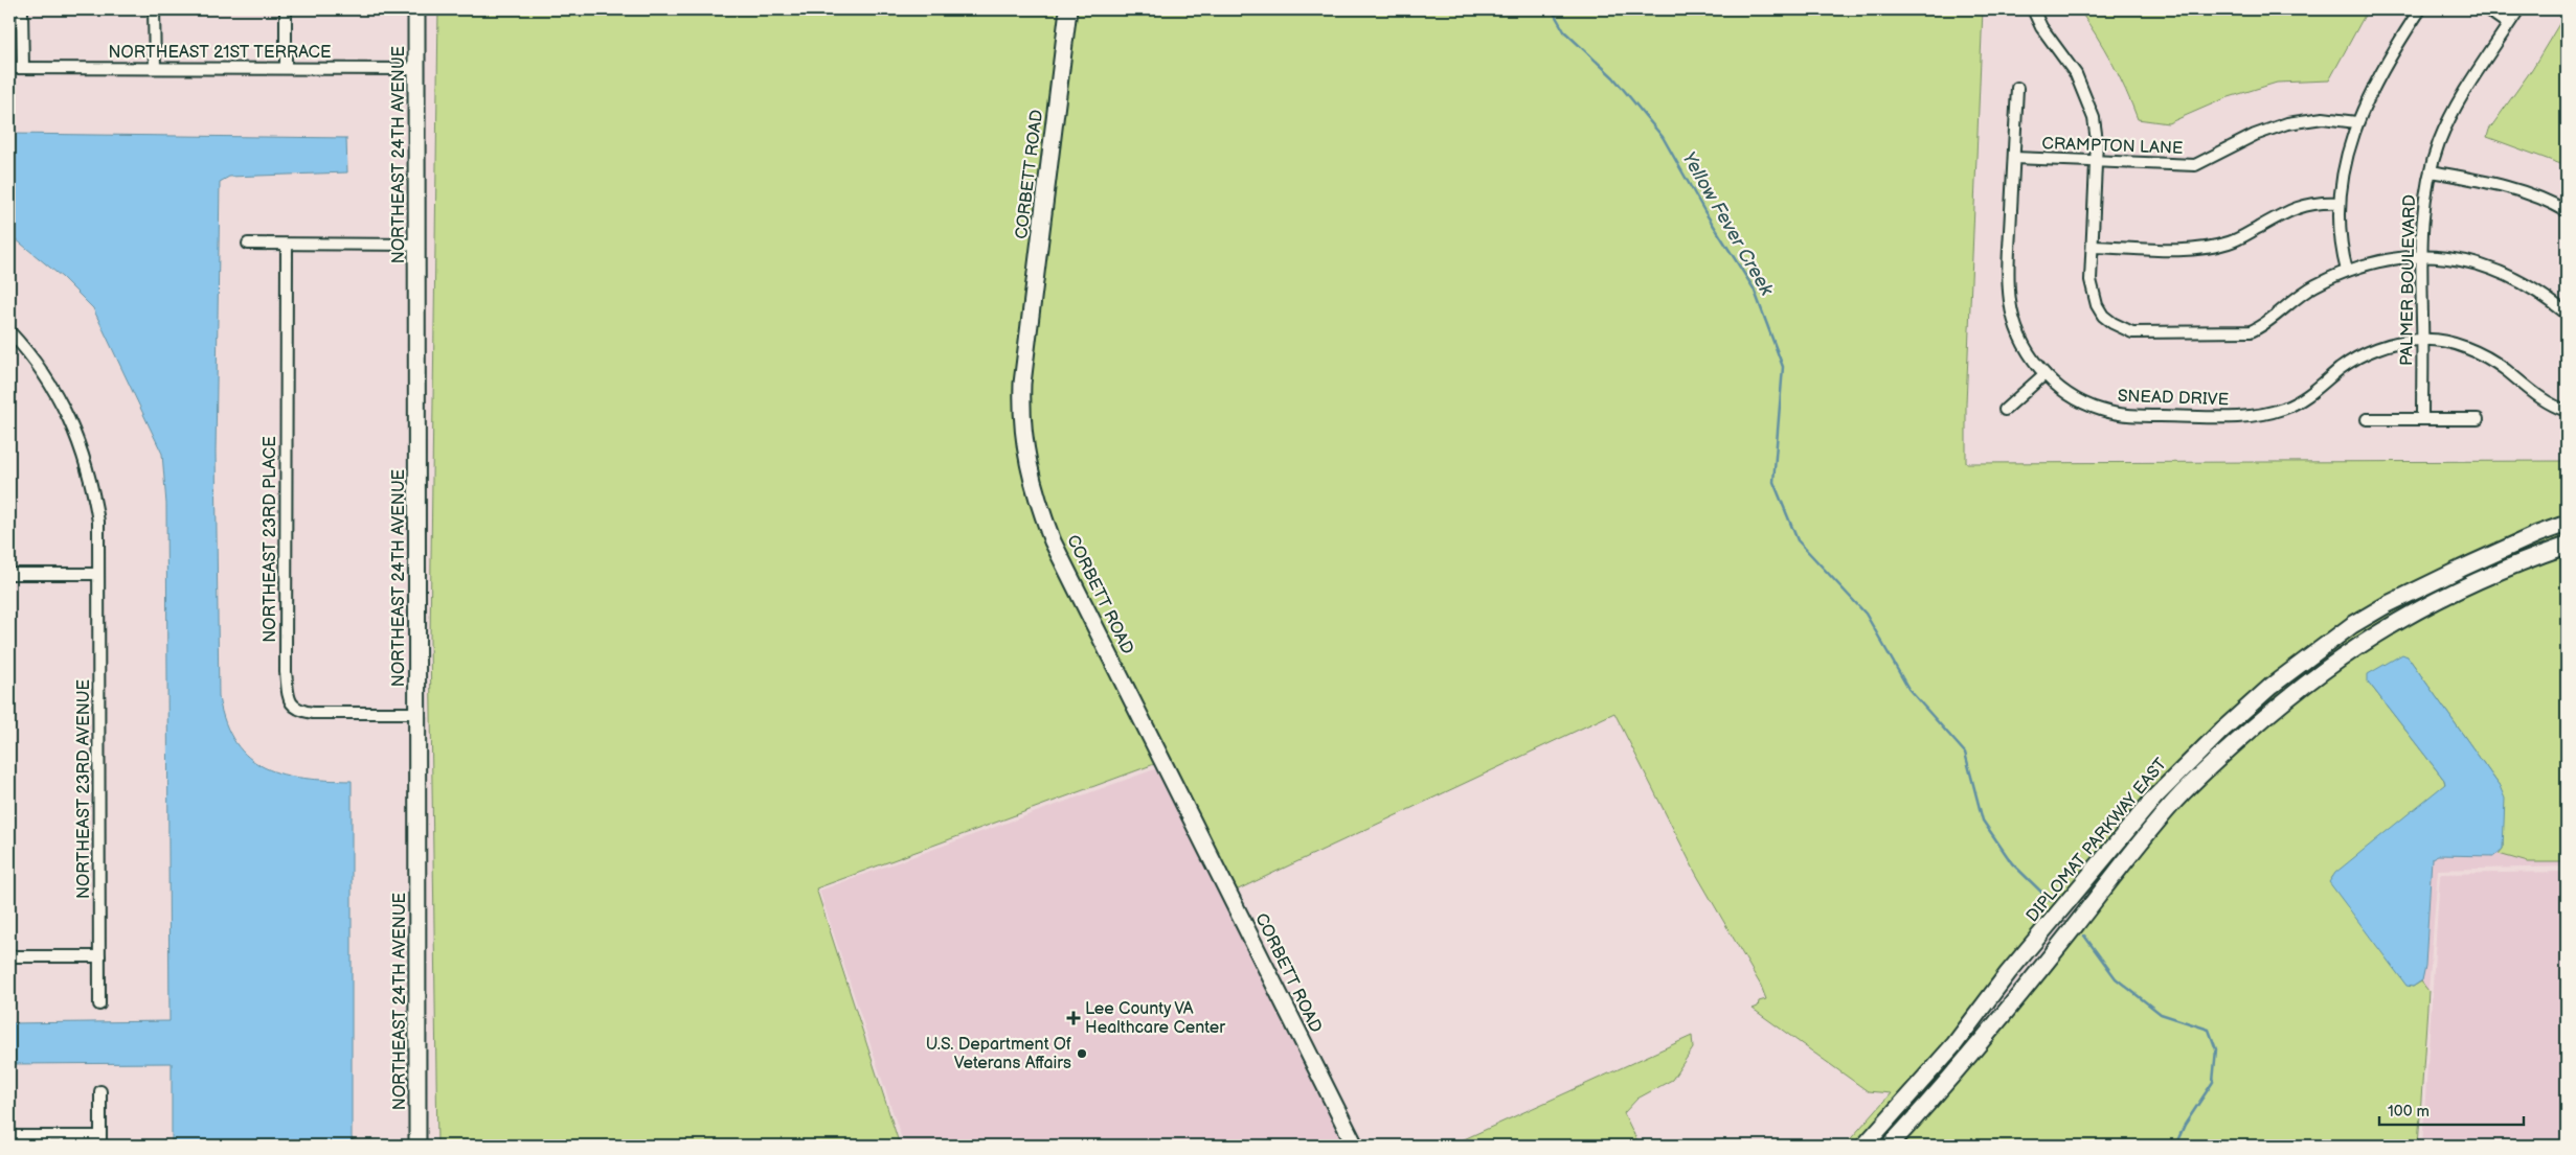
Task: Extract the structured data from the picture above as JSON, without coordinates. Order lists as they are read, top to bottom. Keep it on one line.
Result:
{"streets":{"street":["NORTHEAST 21ST TERRACE","CRAMPTON LANE","NORTHEAST 24TH AVENUE","CORBETT ROAD","PALMER BOULEVARD","SNEAD DRIVE","NORTHEAST 23RD PLACE","NORTHEAST 23RD AVENUE","DIPLOMAT PARKWAY EAST"]},"crossings":[["NORTHEAST 21ST TERRACE","NORTHEAST 24TH AVENUE"],["CRAMPTON LANE","SNEAD DRIVE"],["NORTHEAST 24TH AVENUE","NORTHEAST 23RD PLACE"],["PALMER BOULEVARD","SNEAD DRIVE"]],"water":["Yellow Fever Creek"],"places":{"health":["Lee County VA Healthcare Center"],"other":["U.S. Department Of Veterans Affairs"]},"scale_bar":"100 m"}
